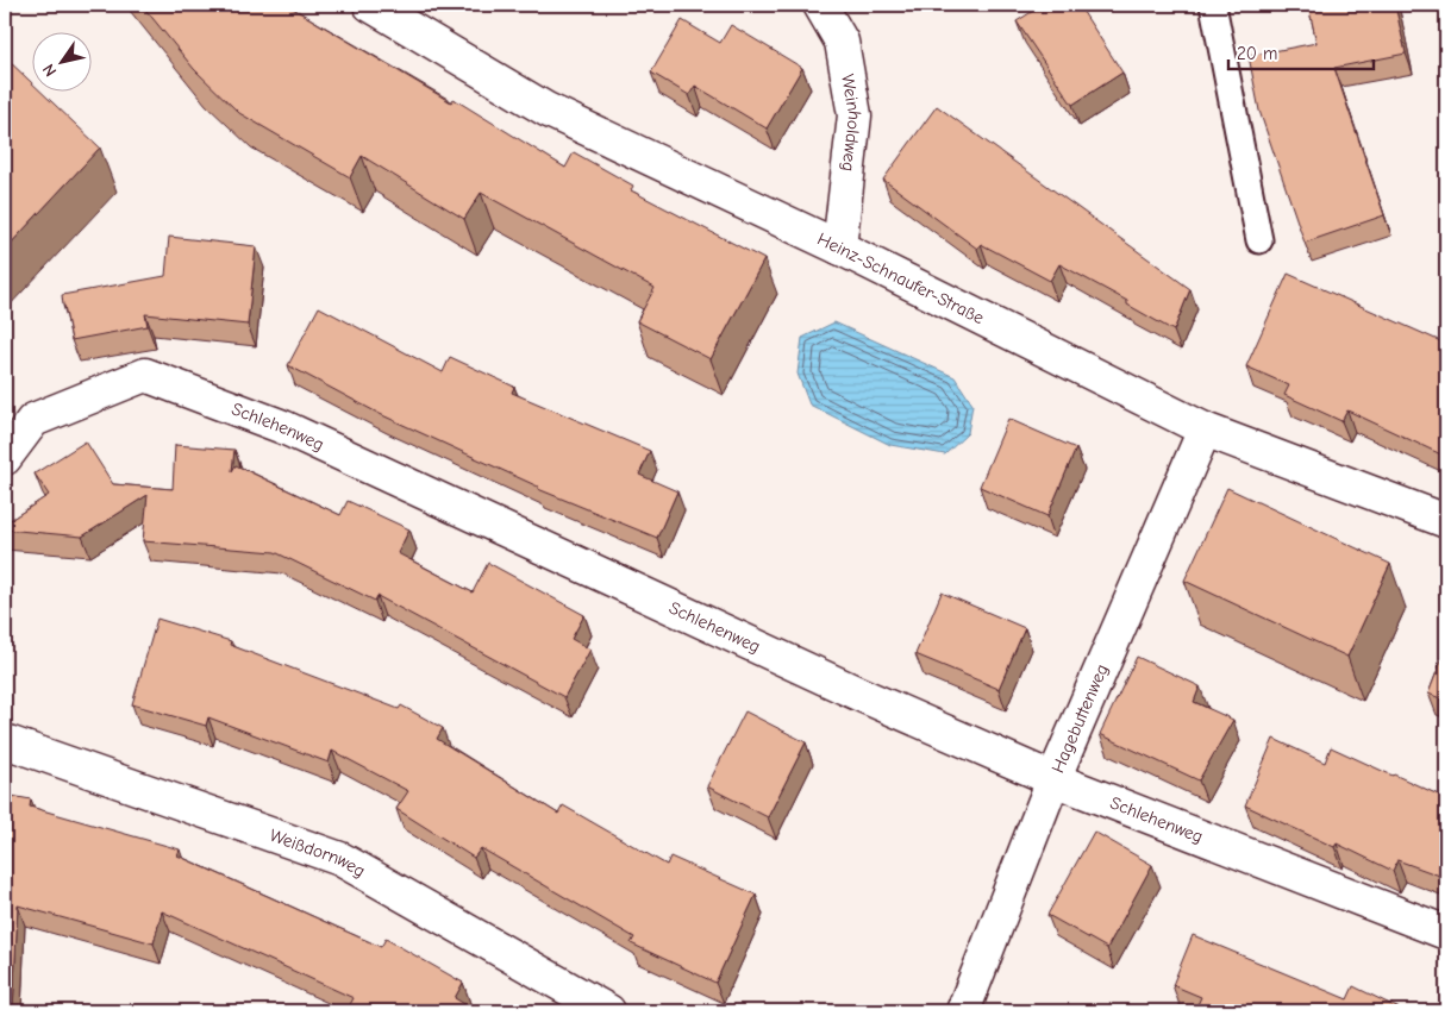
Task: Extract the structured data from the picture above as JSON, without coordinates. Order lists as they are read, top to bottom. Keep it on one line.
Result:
{"streets":{"street":["Weinholdweg","Heinz-Schnaufer-Straße","Schlehenweg","Hagebuttenweg","Weißdornweg"]},"crossings":[["Weinholdweg","Heinz-Schnaufer-Straße"],["Heinz-Schnaufer-Straße","Hagebuttenweg"],["Schlehenweg","Hagebuttenweg"]],"scale_bar":"20 m","north":"bottom left"}
